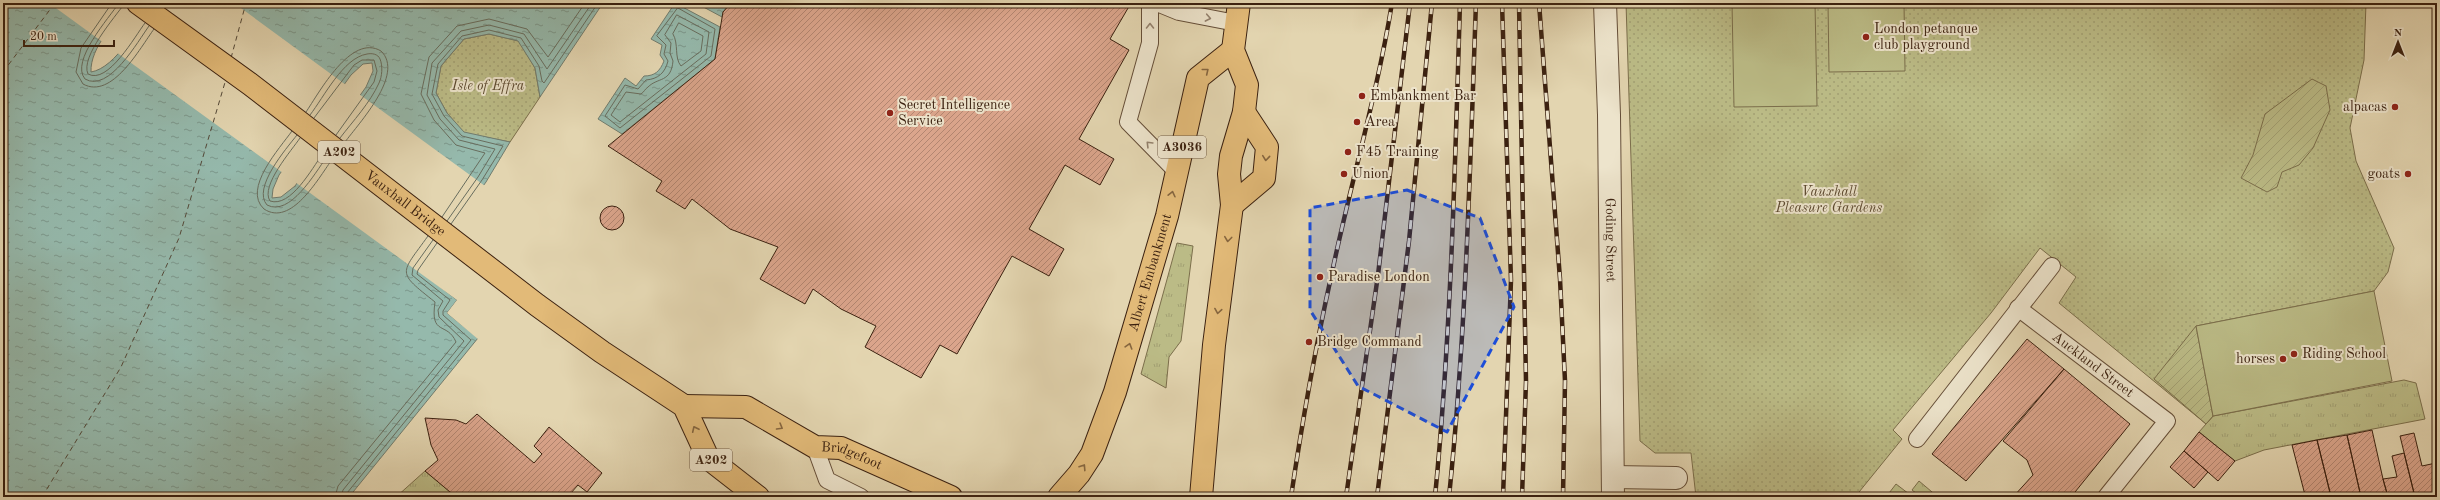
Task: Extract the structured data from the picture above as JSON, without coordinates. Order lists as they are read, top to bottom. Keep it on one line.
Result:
{"streets":{"main road":["A3036","A202","Vauxhall Bridge","Albert Embankment","Bridgefoot"],"street":["Goding Street"],"lane":["Auckland Street"]},"crossings":[["A202","Vauxhall Bridge"],["A202","Bridgefoot"],["Vauxhall Bridge","Bridgefoot"]],"one_way":["Bridgefoot"],"parks":["Isle of Effra","Vauxhall Pleasure Gardens"],"places":["London petanque club playground","Embankment Bar","alpacas","Secret Intelligence Service","Area","F45 Training","Union","goats","Paradise London","Bridge Command","Riding School","horses"],"scale_bar":"20 m","north":"top"}
